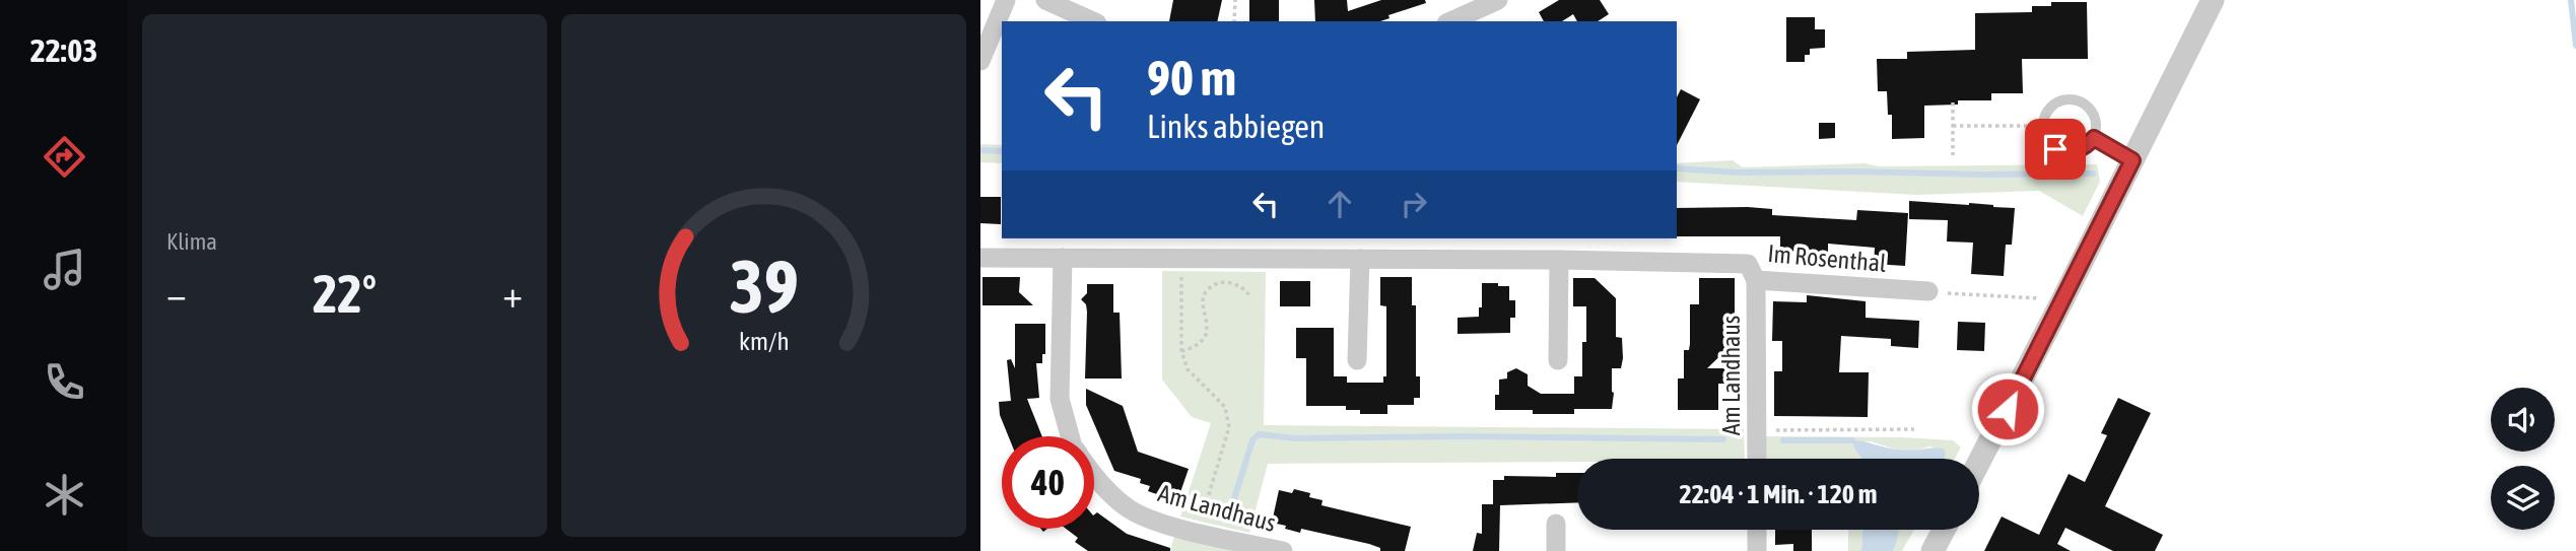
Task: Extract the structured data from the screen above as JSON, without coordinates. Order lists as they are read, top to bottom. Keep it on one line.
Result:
{"streets":{"street":["Im Rosenthal","Am Landhaus"]},"crossings":[["Im Rosenthal","Am Landhaus"]],"page":{"tabs":"22:03","tile":"Klima","turn":["90 m","Links abbiegen"],"heat":["−","22°","+"],"limit":"40","trip":"22:04 · 1 Min. · 120 m","gauge":["39","km/h"]}}
